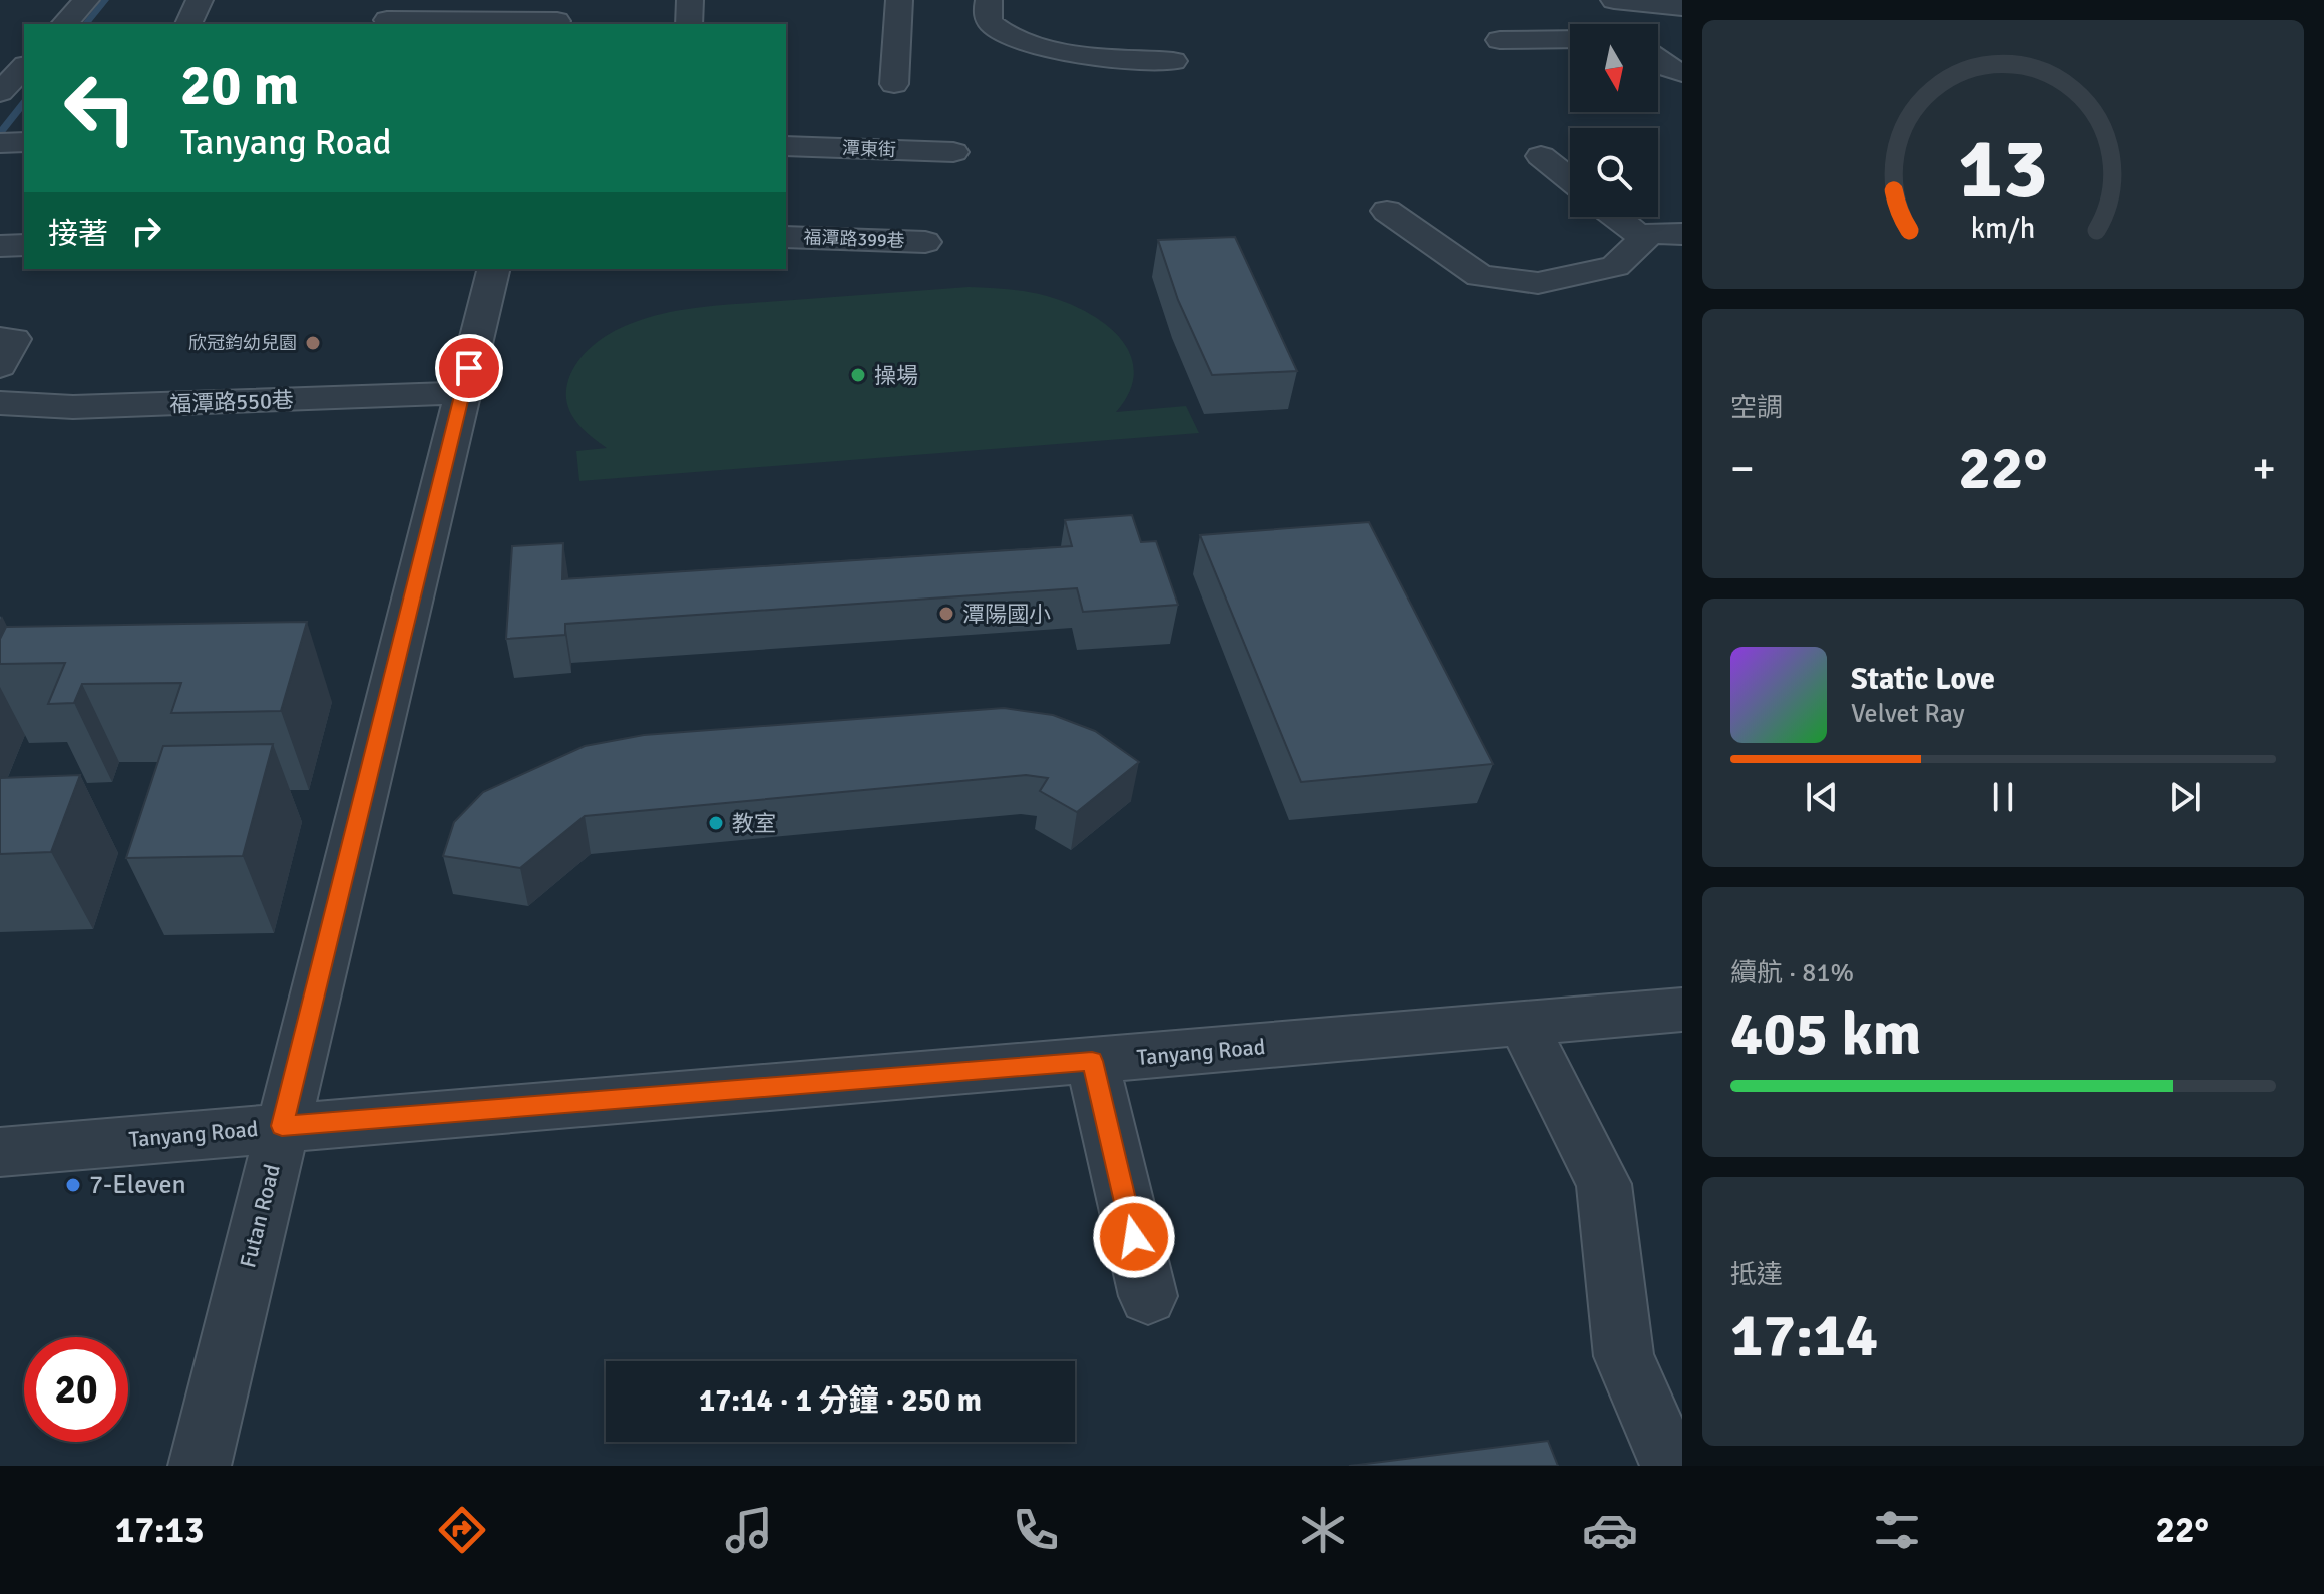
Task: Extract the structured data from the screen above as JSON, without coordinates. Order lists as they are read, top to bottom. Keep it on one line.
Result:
{"streets":{"street":["潭東街","福潭路399巷","福潭路550巷","Tanyang Road","Futan Road"]},"crossings":[["福潭路550巷","Futan Road"],["Tanyang Road","Futan Road"]],"places":["欣冠鈞幼兒園","操場","潭陽國小","教室","7-Eleven"],"north":"bottom","page":{"turn":["20 m","Tanyang Road"],"then":"接著","tile":["空調",["續航 · 81%","405 km"],["抵達","17:14"]],"heat":["−","22°","+"],"song":["Static Love","Velvet Ray"],"limit":"20","trip":"17:14 · 1 分鐘 · 250 m","tabs":["17:13","22°"],"gauge":["13","km/h"]}}
